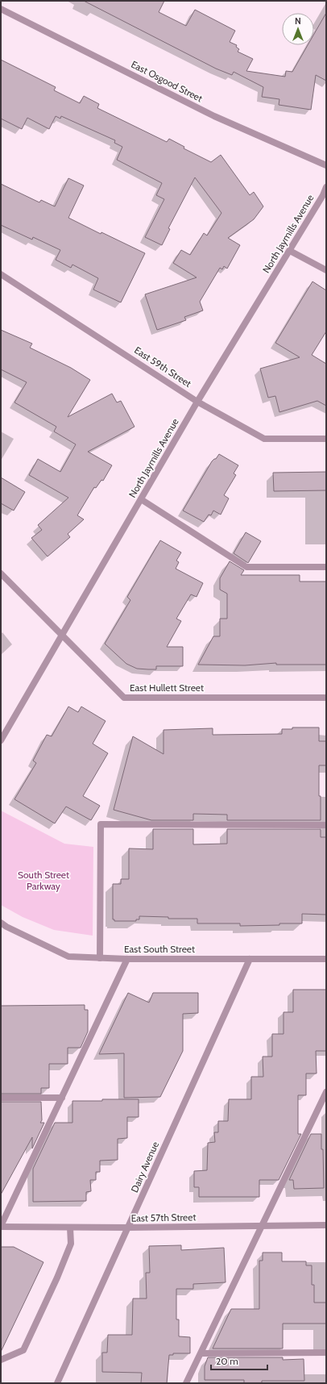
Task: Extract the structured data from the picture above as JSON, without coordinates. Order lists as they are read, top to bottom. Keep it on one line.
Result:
{"streets":{"street":["East Osgood Street","North Jaymills Avenue","East 59th Street","East Hullett Street","East South Street","Dairy Avenue","East 57th Street"]},"crossings":[["North Jaymills Avenue","East 59th Street"],["North Jaymills Avenue","East Hullett Street"],["East South Street","Dairy Avenue"],["Dairy Avenue","East 57th Street"]],"parks":["South Street Parkway"],"scale_bar":"20 m","north":"top"}
